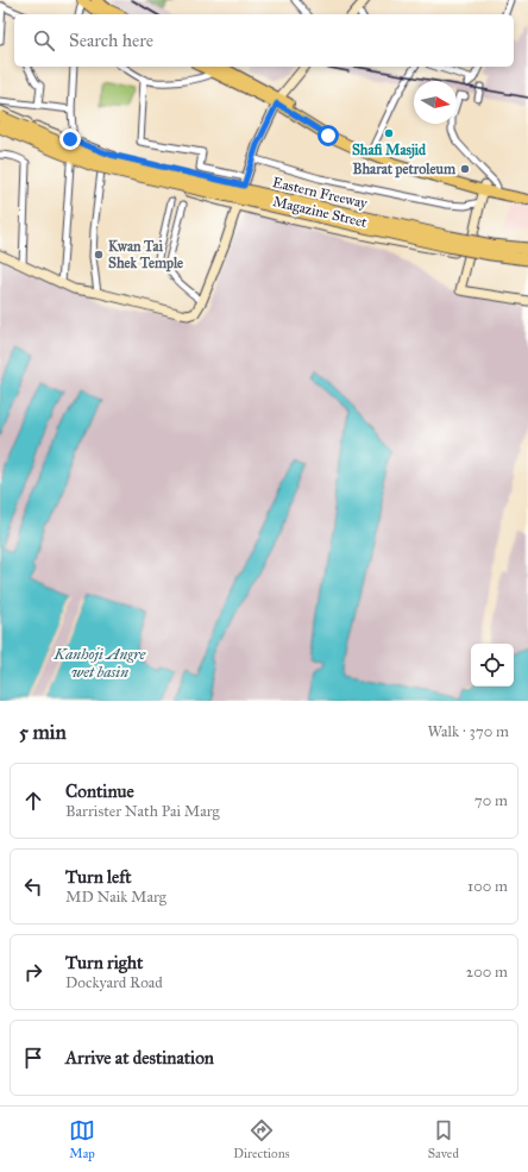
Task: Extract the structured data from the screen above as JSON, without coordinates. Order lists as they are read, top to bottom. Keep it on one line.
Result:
{"streets":{"highway":["Eastern Freeway"],"street":["Magazine Street"]},"crossings":[["Eastern Freeway","Magazine Street"]],"water":["Kanhoji Angre wet basin"],"places":["Shafi Masjid","Bharat petroleum","Kwan Tai Shek Temple"],"north":"right","page":{"search":"Search here","heading":["5 min","Walk · 370 m"],"list":[["Continue","Barrister Nath Pai Marg","70 m"],["Turn left","MD Naik Marg","100 m"],["Turn right","Dockyard Road","200 m"],"Arrive at destination"],"nav":["Map","Directions","Saved"]}}
